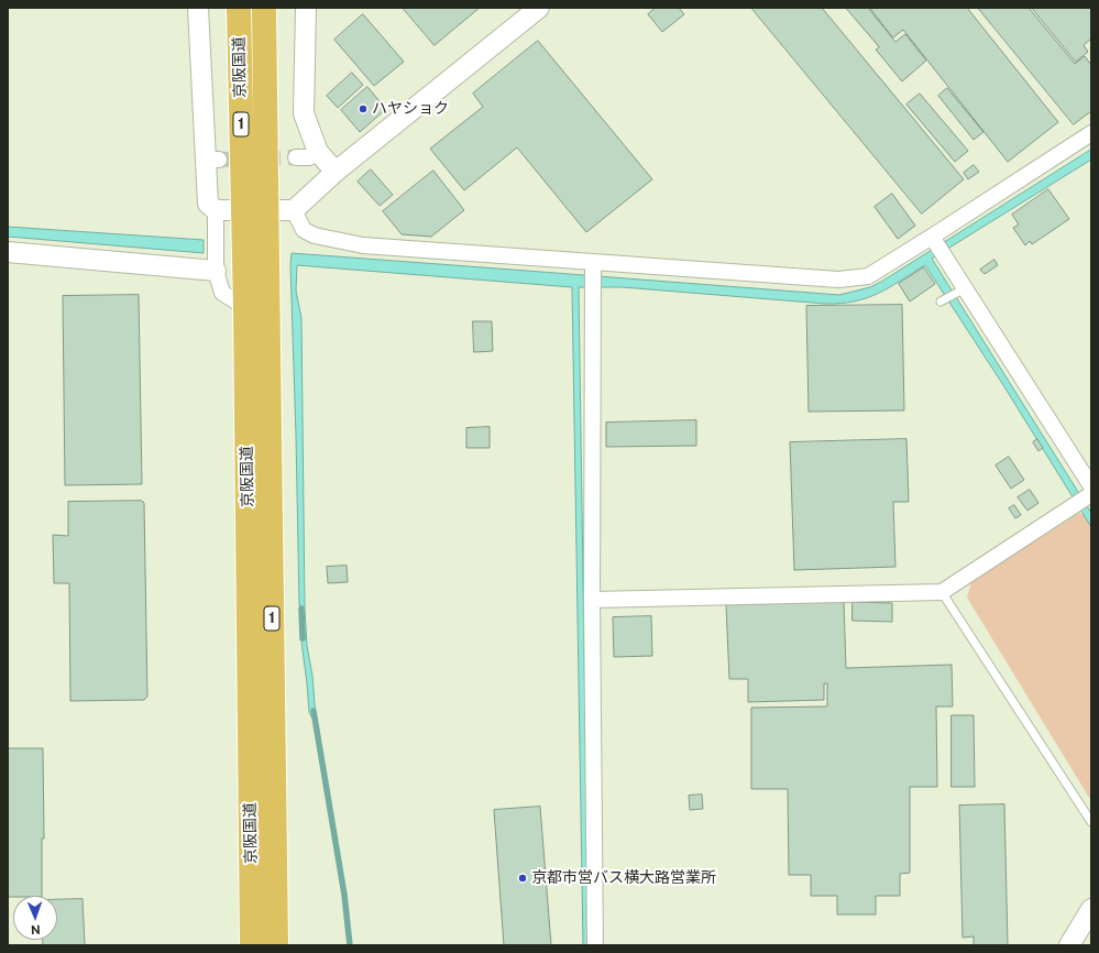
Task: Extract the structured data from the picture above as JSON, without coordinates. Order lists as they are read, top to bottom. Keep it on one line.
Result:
{"streets":{"highway":["京阪国道","1"]},"places":["ハヤショク","京都市営バス横大路営業所"],"north":"bottom"}
